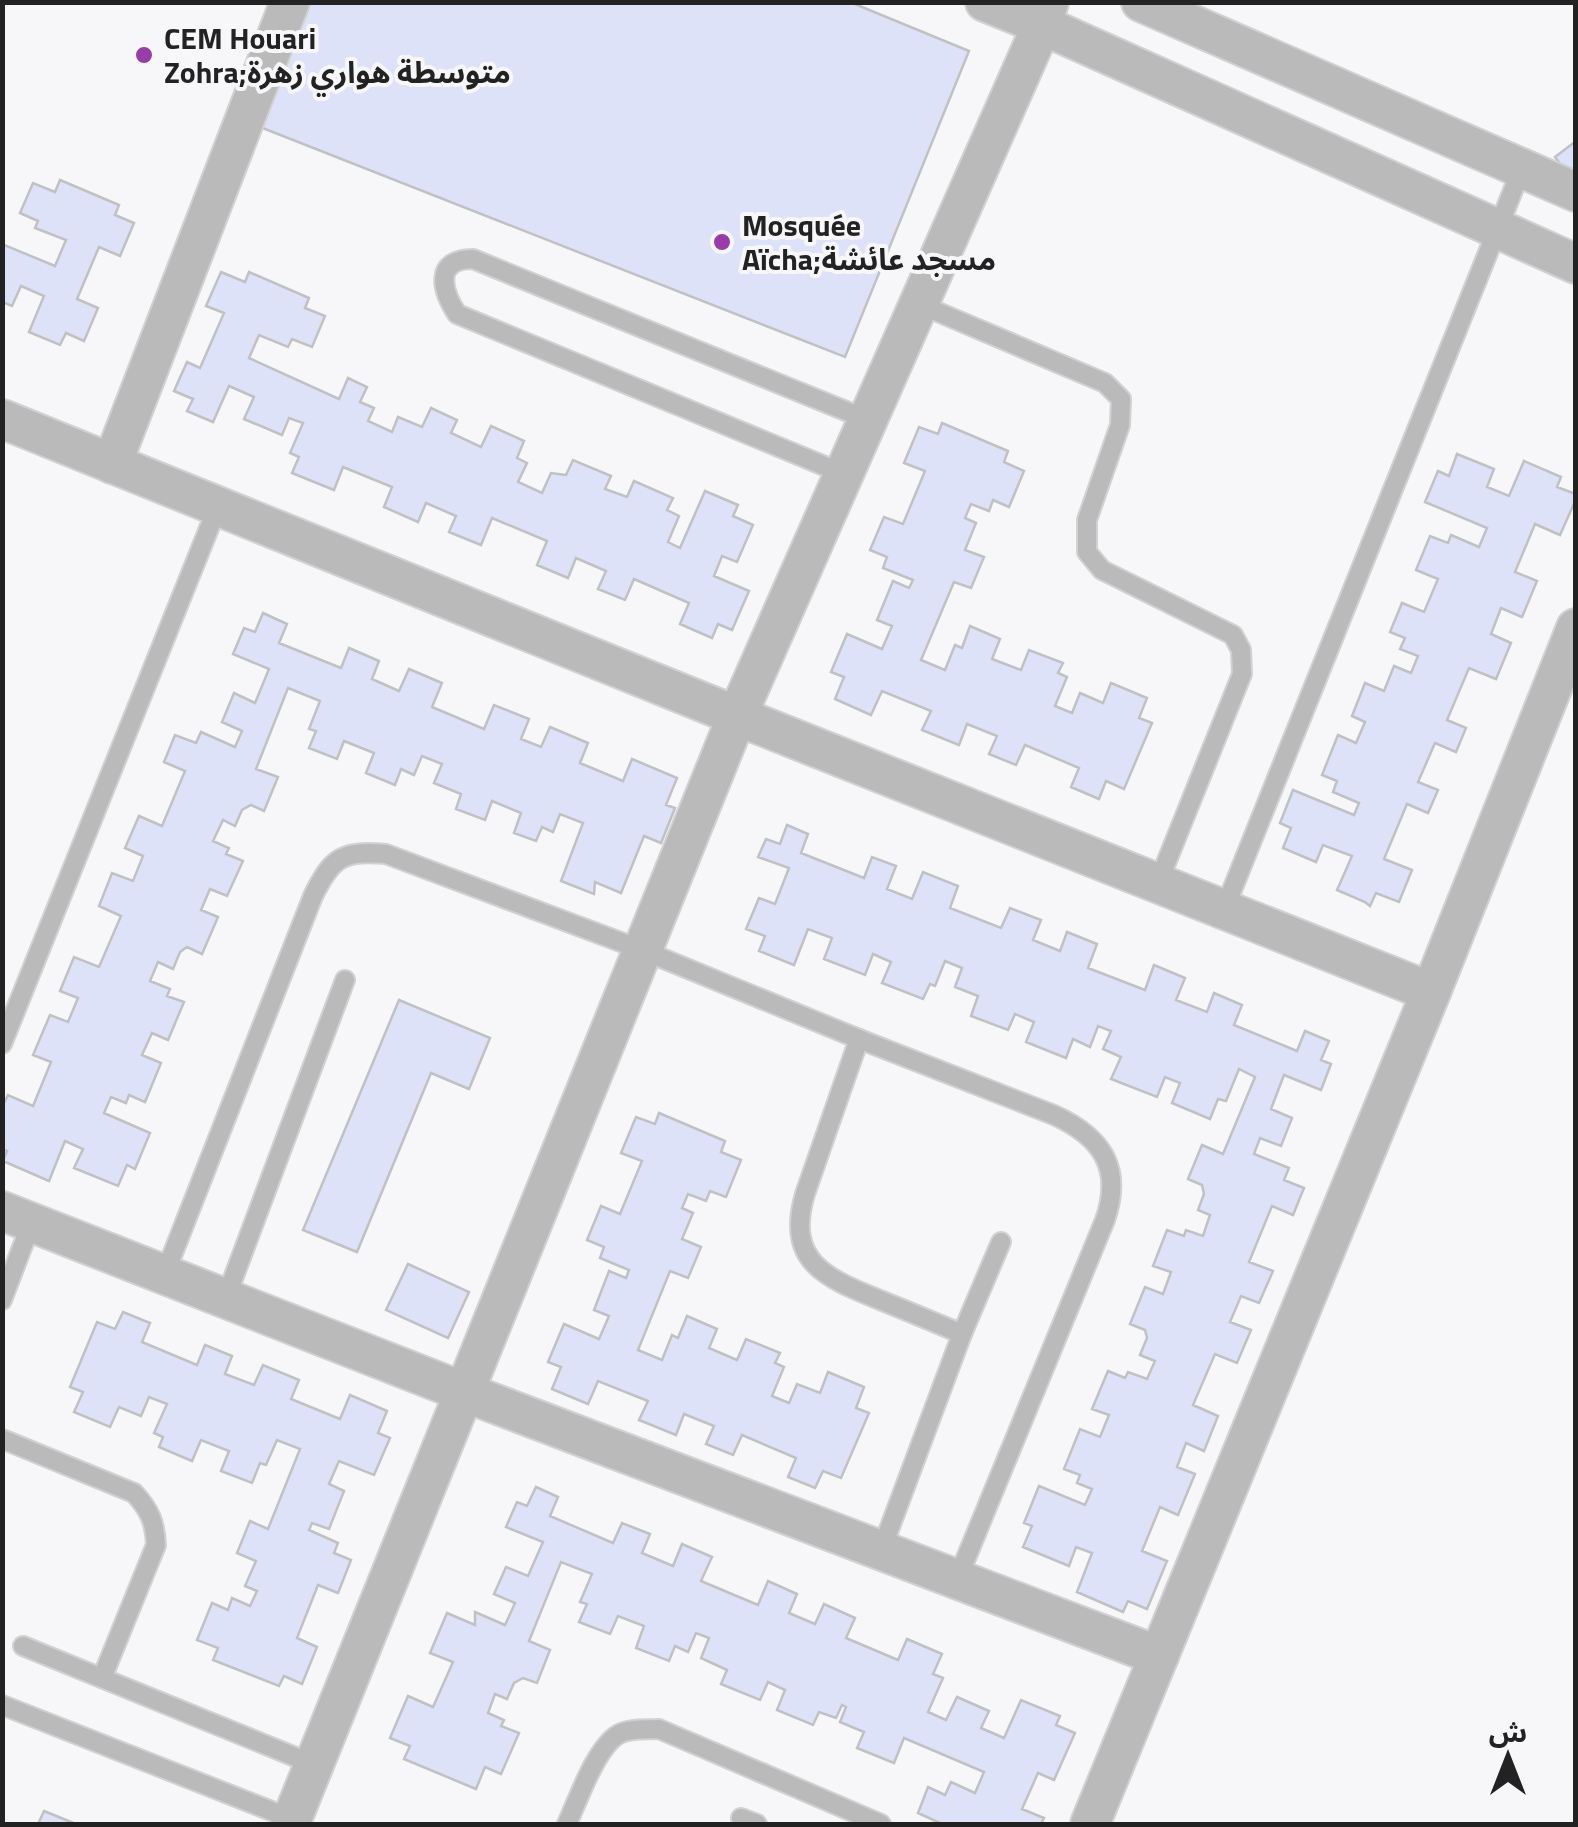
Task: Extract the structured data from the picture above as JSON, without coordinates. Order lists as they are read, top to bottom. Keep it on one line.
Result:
{"places":["CEM Houari Zohra;متوسطة هواري زهرة","Mosquée Aïcha;مسجد عائشة"],"north":"top"}
